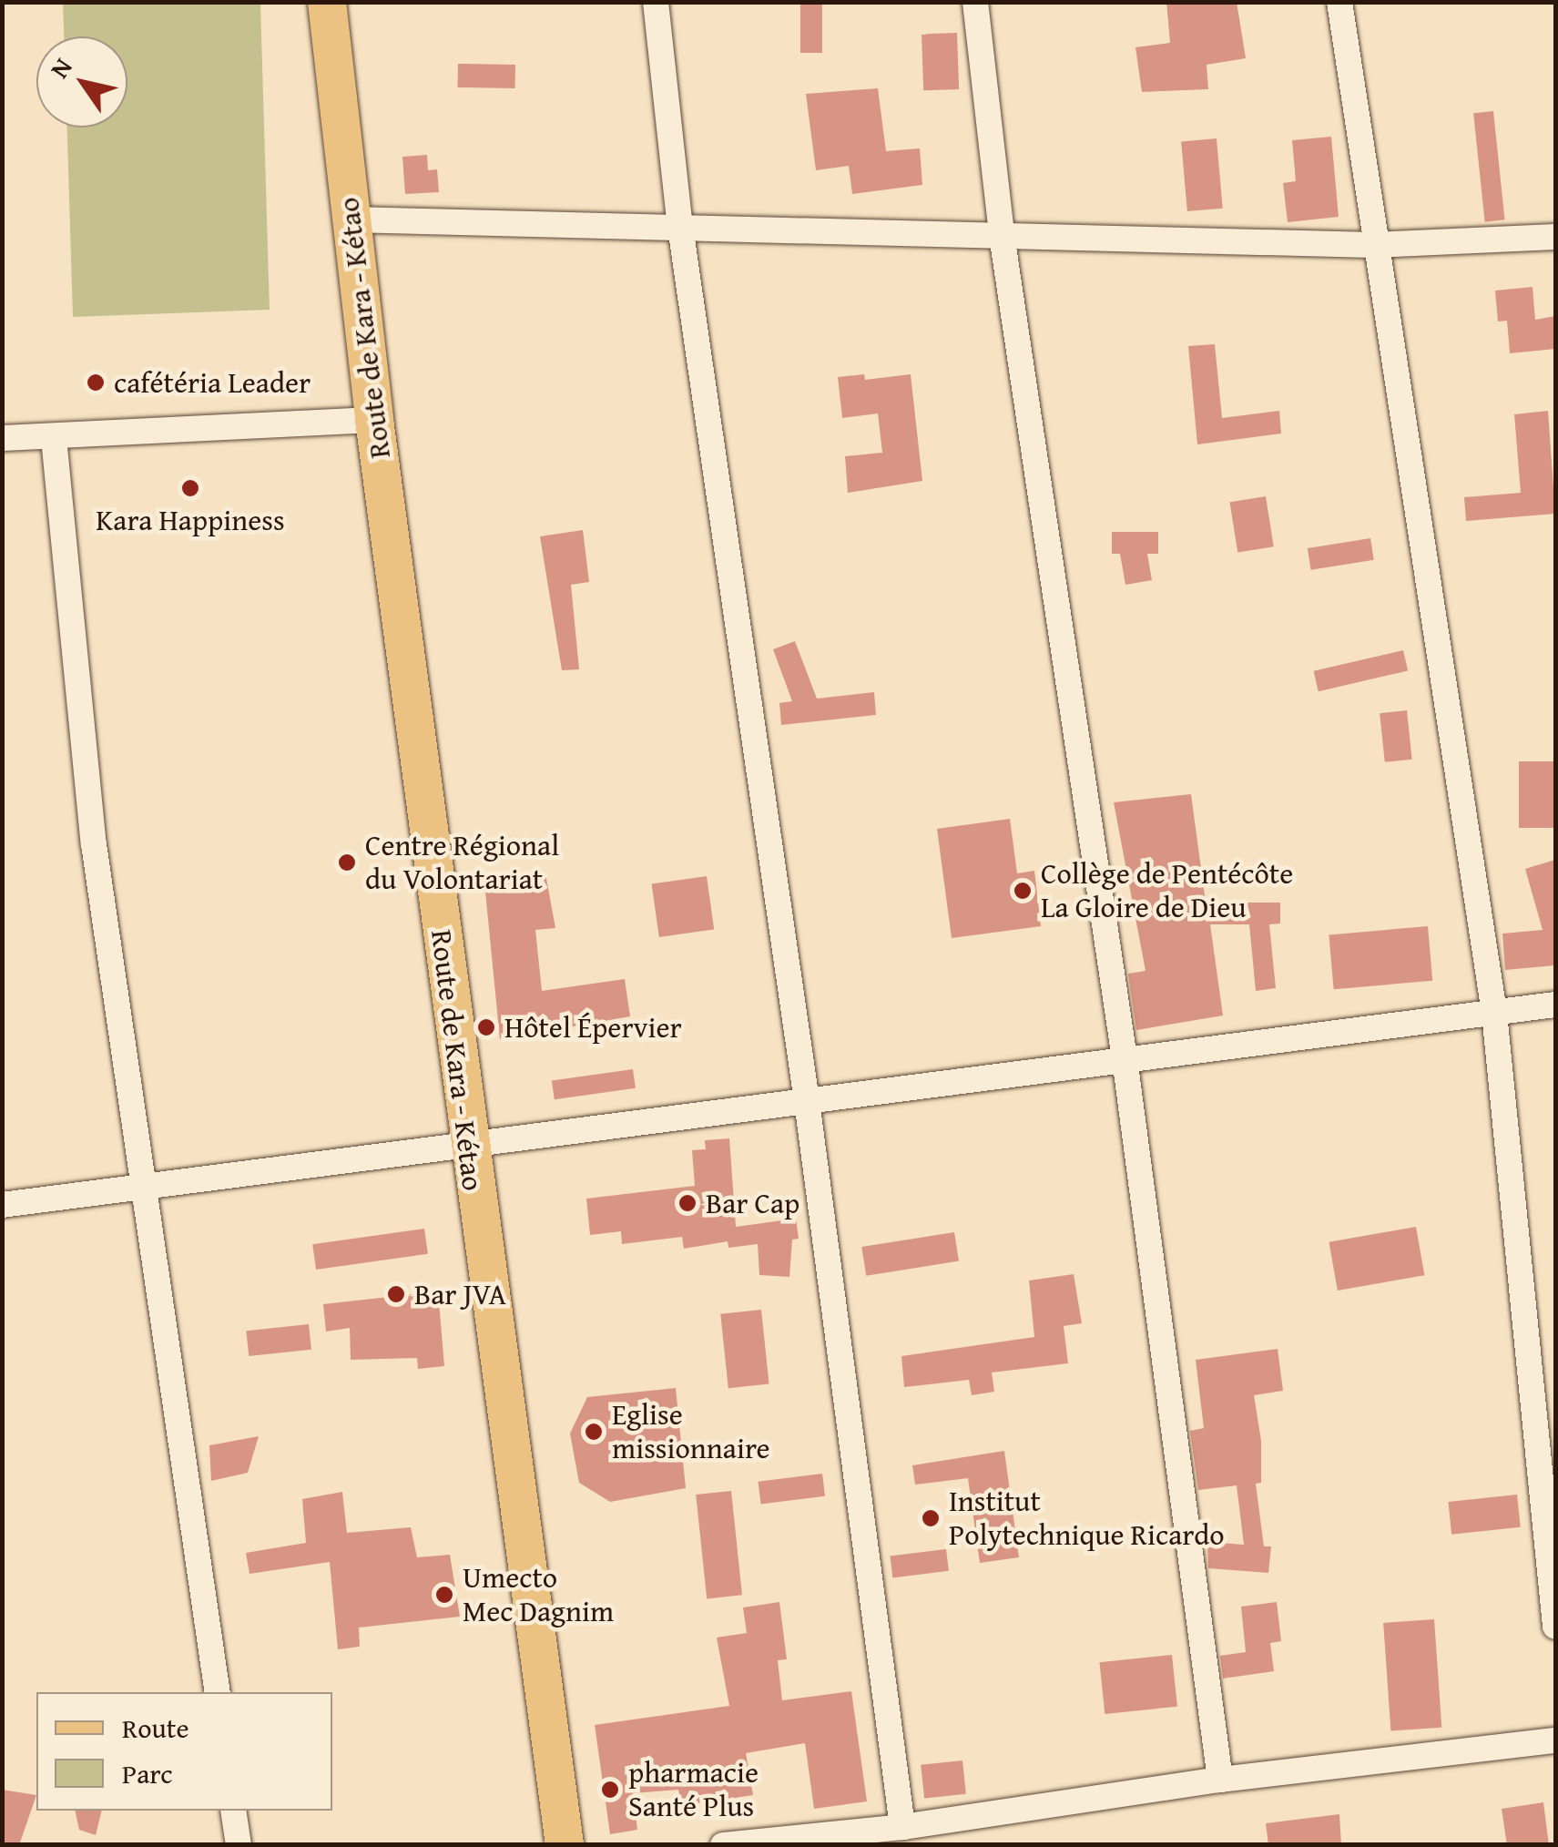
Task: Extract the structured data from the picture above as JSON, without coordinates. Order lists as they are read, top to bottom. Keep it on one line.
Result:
{"streets":{"main road":["Route de Kara - Kétao"]},"places":["cafétéria Leader","Kara Happiness","Centre Régional du Volontariat","Collège de Pentécôte La Gloire de Dieu","Hôtel Épervier","Bar Cap","Bar JVA","Eglise missionnaire","Institut Polytechnique Ricardo","Umecto Mec Dagnim","pharmacie Santé Plus"],"legend":["Route","Parc"],"north":"top left"}
